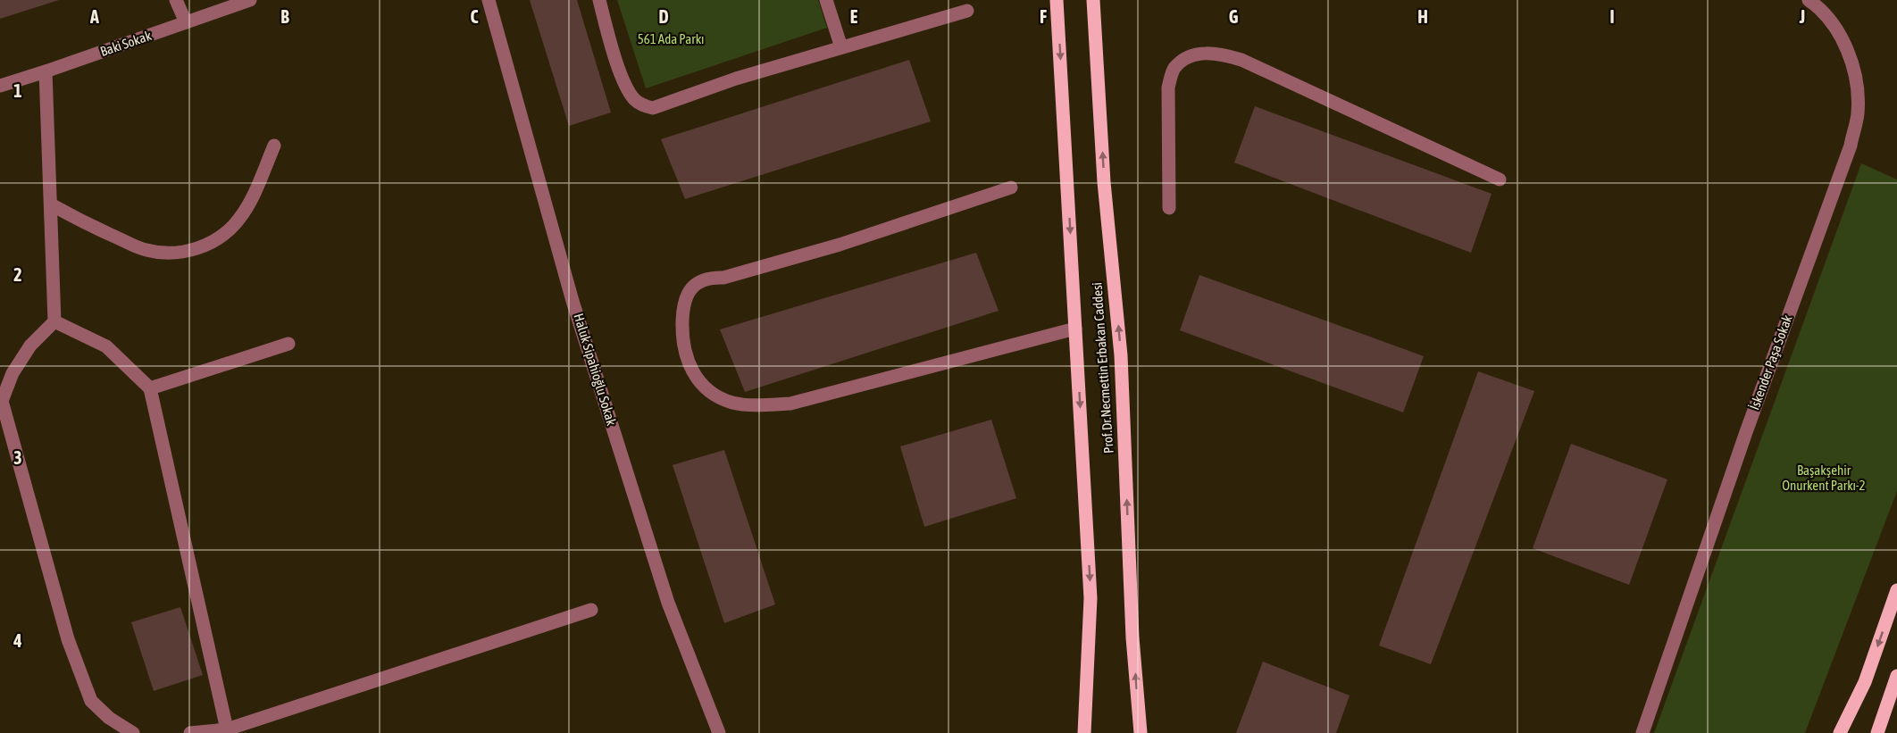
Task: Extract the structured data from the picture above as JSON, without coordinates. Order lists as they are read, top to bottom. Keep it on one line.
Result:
{"streets":{"main road":["Prof.Dr.Necmettin Erbakan Caddesi"],"street":["Baki Sokak","İskender Paşa Sokak","Haluk Sipahioğlu Sokak"]},"parks":["561 Ada Parkı","Başakşehir Onurkent Parkı-2"],"grid":{"columns":["A","B","C","D","E","F","G","H","I","J"],"rows":["1","2","3","4"]}}
